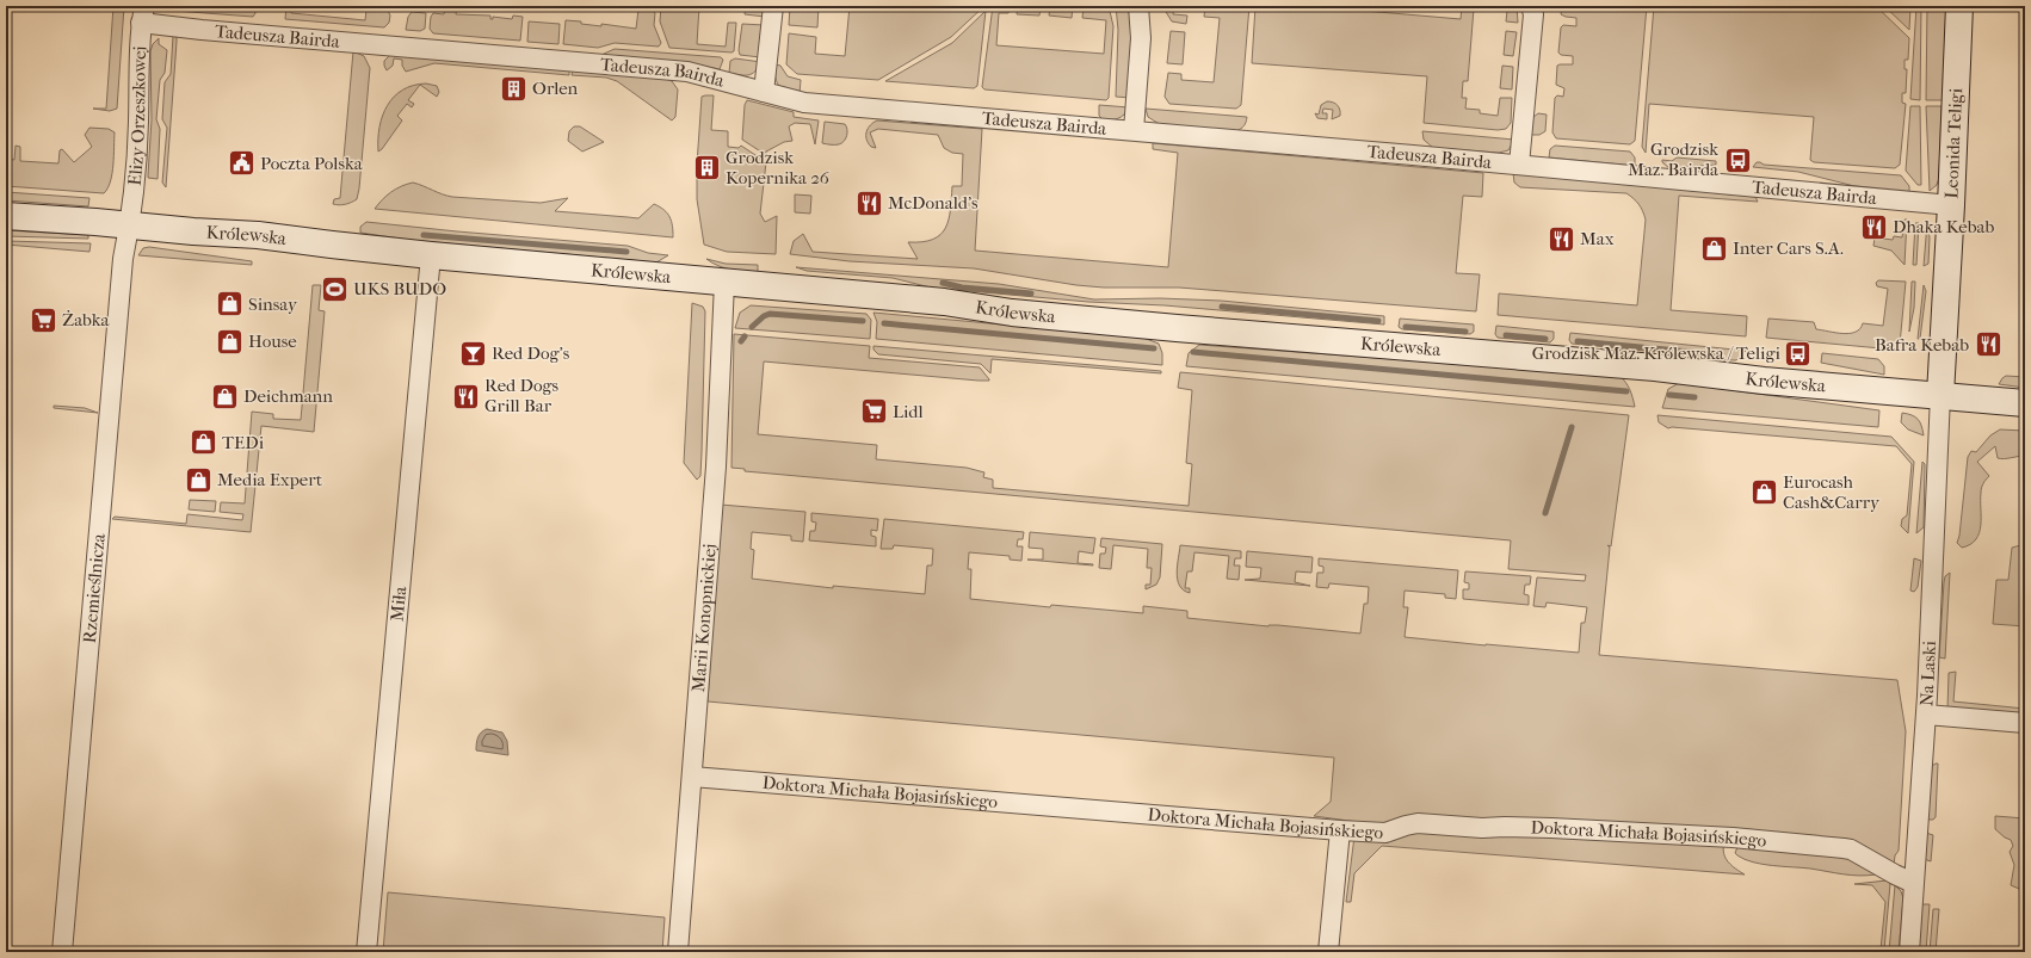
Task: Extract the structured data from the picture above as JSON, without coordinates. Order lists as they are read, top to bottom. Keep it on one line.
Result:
{"streets":{"main road":["Leonida Teligi","Królewska"],"street":["Tadeusza Bairda","Elizy Orzeszkowej","Rzemieślnicza","Miła","Marii Konopnickiej","Na Laski","Doktora Michała Bojasińskiego"]},"crossings":[["Tadeusza Bairda","Elizy Orzeszkowej"],["Tadeusza Bairda","Leonida Teligi"],["Elizy Orzeszkowej","Królewska"],["Elizy Orzeszkowej","Rzemieślnicza"],["Leonida Teligi","Królewska"],["Leonida Teligi","Na Laski"],["Królewska","Rzemieślnicza"],["Królewska","Miła"],["Królewska","Marii Konopnickiej"],["Królewska","Na Laski"],["Marii Konopnickiej","Doktora Michała Bojasińskiego"],["Na Laski","Doktora Michała Bojasińskiego"]],"places":{"building":["Orlen","Grodzisk Kopernika 26"],"bus stop":["Grodzisk Maz. Bairda","Grodzisk Maz. Królewska / Teligi"],"public building":["Poczta Polska"],"restaurant":["McDonald's","Dhaka Kebab","Max","Bafra Kebab","Red Dogs Grill Bar"],"shop":["Inter Cars S.A.","Sinsay","House","Deichmann","TEDi","Media Expert","Eurocash Cash&Carry"],"sports":["UKS BUDO"],"supermarket":["Żabka","Lidl"],"bar":["Red Dog's"]}}
